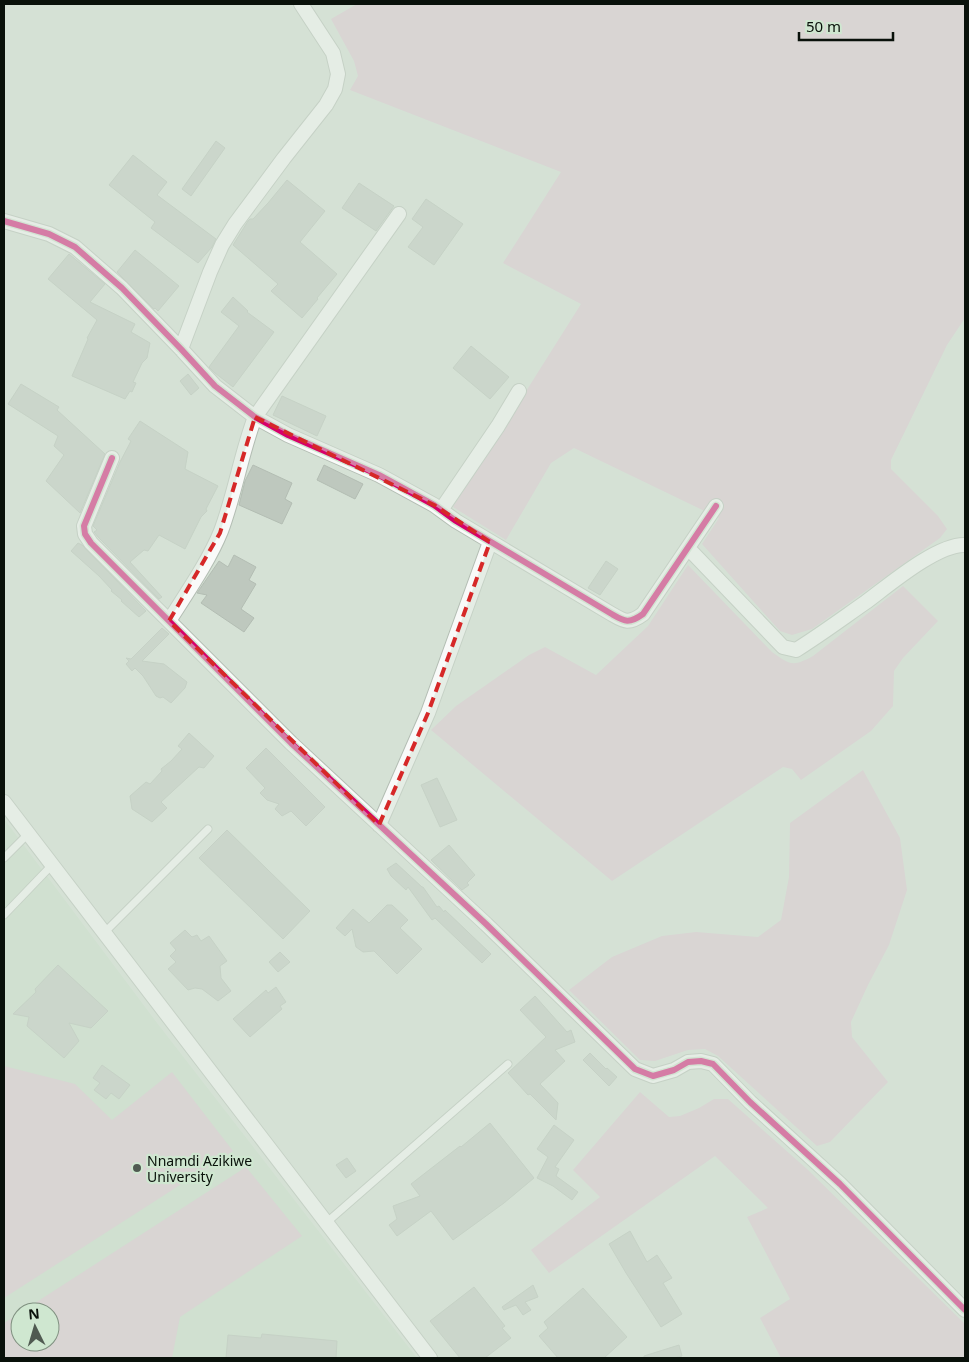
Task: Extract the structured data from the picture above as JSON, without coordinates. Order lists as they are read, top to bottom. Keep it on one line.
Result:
{"places":["Nnamdi Azikiwe University"],"scale_bar":"50 m","north":"top"}
